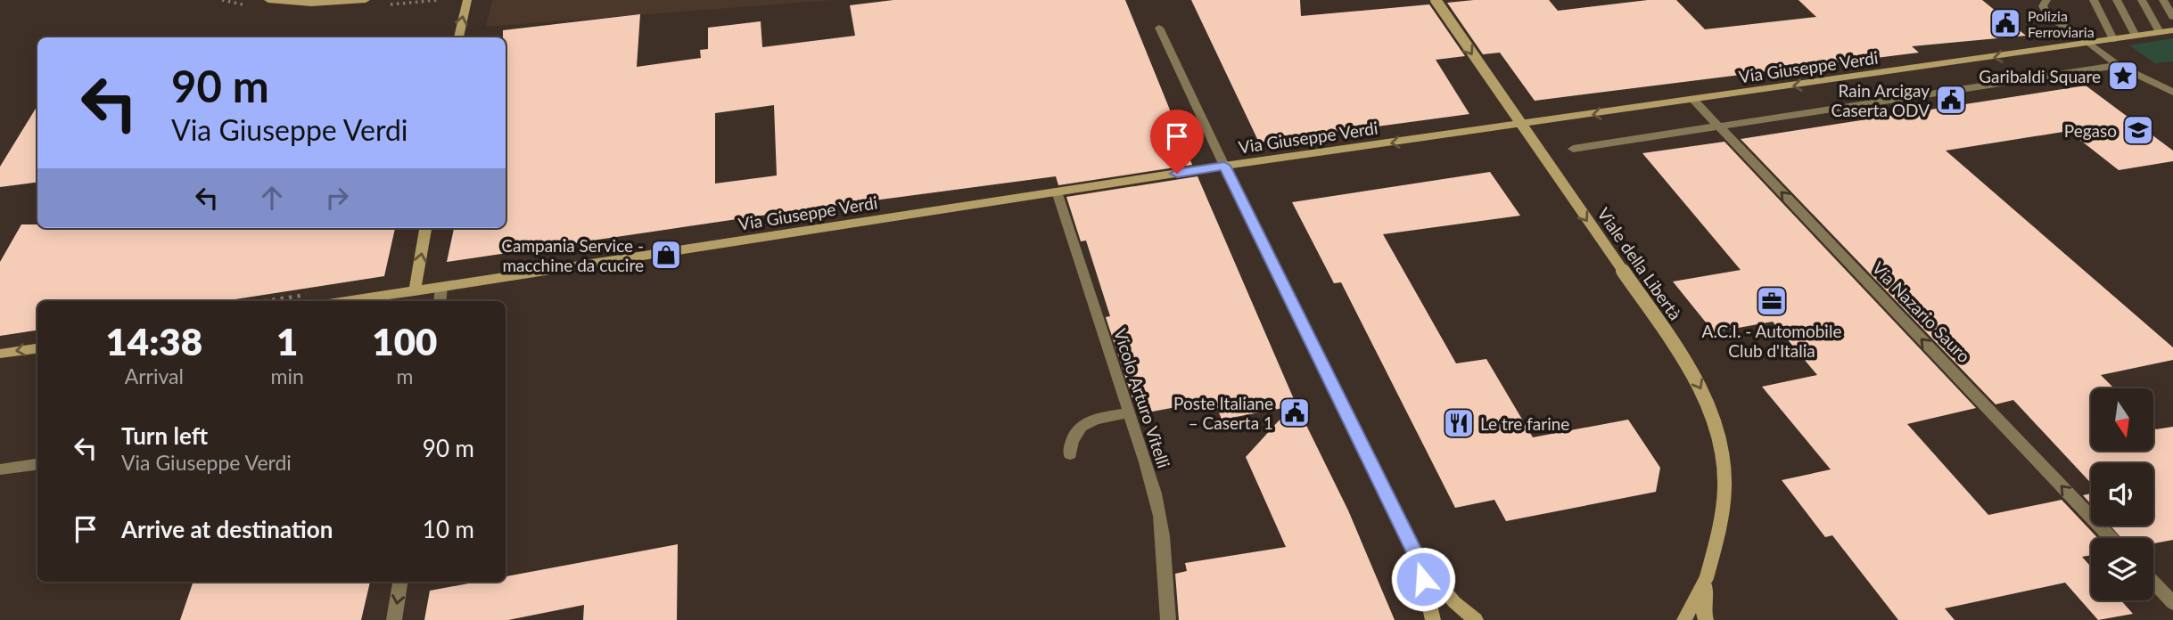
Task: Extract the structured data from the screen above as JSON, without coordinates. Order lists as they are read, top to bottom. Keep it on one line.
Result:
{"streets":{"main road":["Via Giuseppe Verdi","Viale della Libertà"],"street":["Via Nazario Sauro","Vicolo Arturo Vitelli"]},"crossings":[["Via Giuseppe Verdi","Via Nazario Sauro"],["Via Giuseppe Verdi","Vicolo Arturo Vitelli"]],"one_way":["Via Giuseppe Verdi","Viale della Libertà","Via Nazario Sauro"],"places":{"public building":["Polizia Ferroviaria","Rain Arcigay Caserta ODV","Poste Italiane – Caserta 1"],"place":["Garibaldi Square"],"school or university":["Pegaso"],"shop":["Campania Service - macchine da cucire"],"office":["A.C.I. - Automobile Club d'Italia"],"restaurant":["Le tre farine"]},"north":"bottom","page":{"turn":["90 m","Via Giuseppe Verdi"],"eta":["14:38","Arrival","1","min","100","m"],"list":[{"name":"Turn left","note":"Via Giuseppe Verdi","value":"90 m"},{"name":"Arrive at destination","value":"10 m"}]}}
